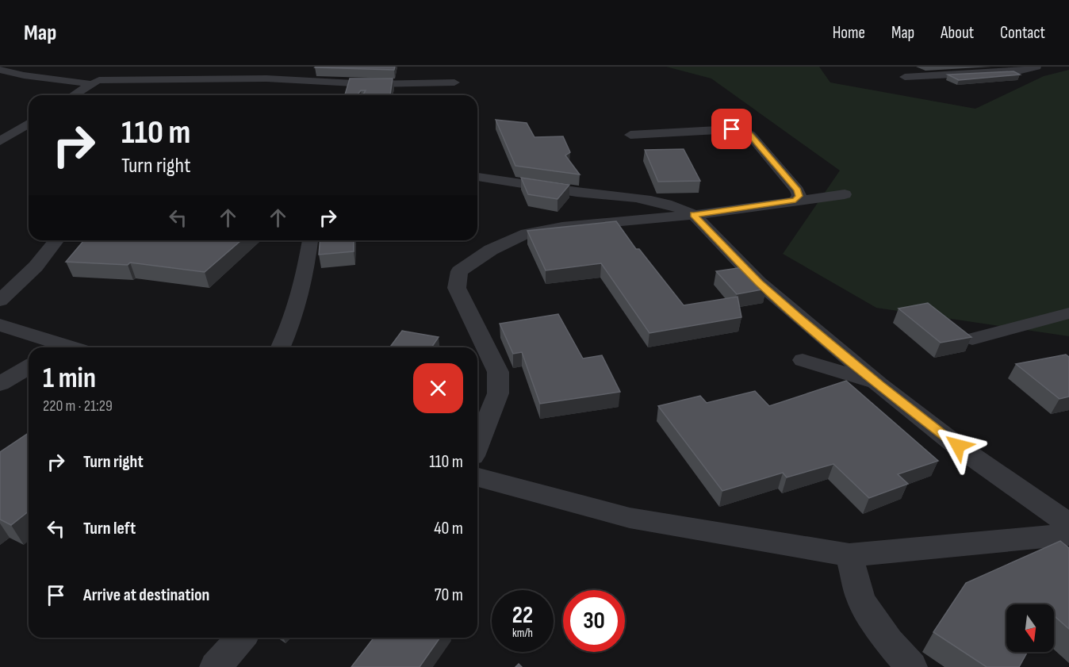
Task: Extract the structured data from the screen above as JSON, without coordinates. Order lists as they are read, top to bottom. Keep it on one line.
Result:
{"north":"bottom","page":{"header":"Map","nav":["Home","Map","About","Contact"],"turn":["110 m","Turn right"],"heading":["1 min","220 m · 21:29"],"list":[{"name":"Turn right","value":"110 m"},{"name":"Turn left","value":"40 m"},{"name":"Arrive at destination","value":"70 m"}],"speed":"22 km/h","limit":"30"}}
